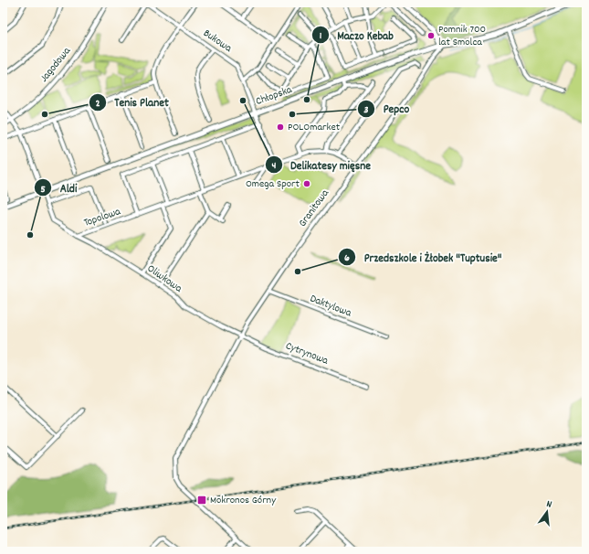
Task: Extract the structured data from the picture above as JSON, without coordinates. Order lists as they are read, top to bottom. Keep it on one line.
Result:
{"streets":{"street":["Bukowa","Jagodowa","Chłopska","Granitowa","Topolowa","Oliwkowa","Daktylowa","Cytrynowa"]},"crossings":[["Bukowa","Chłopska"],["Bukowa","Topolowa"],["Jagodowa","Topolowa"],["Chłopska","Granitowa"],["Chłopska","Topolowa"],["Granitowa","Topolowa"],["Granitowa","Oliwkowa"],["Granitowa","Daktylowa"],["Granitowa","Cytrynowa"],["Topolowa","Oliwkowa"],["Oliwkowa","Cytrynowa"]],"places":{"other":["Pomnik 700 lat Smolca","Maczo Kebab","Delikatesy mięsne","Tenis Planet","Pepco","POLOmarket","Omega Sport","Aldi","Przedszkole i Żłobek \"Tuptusie\""],"transit":["Mokronos Górny"]},"north":"top"}
